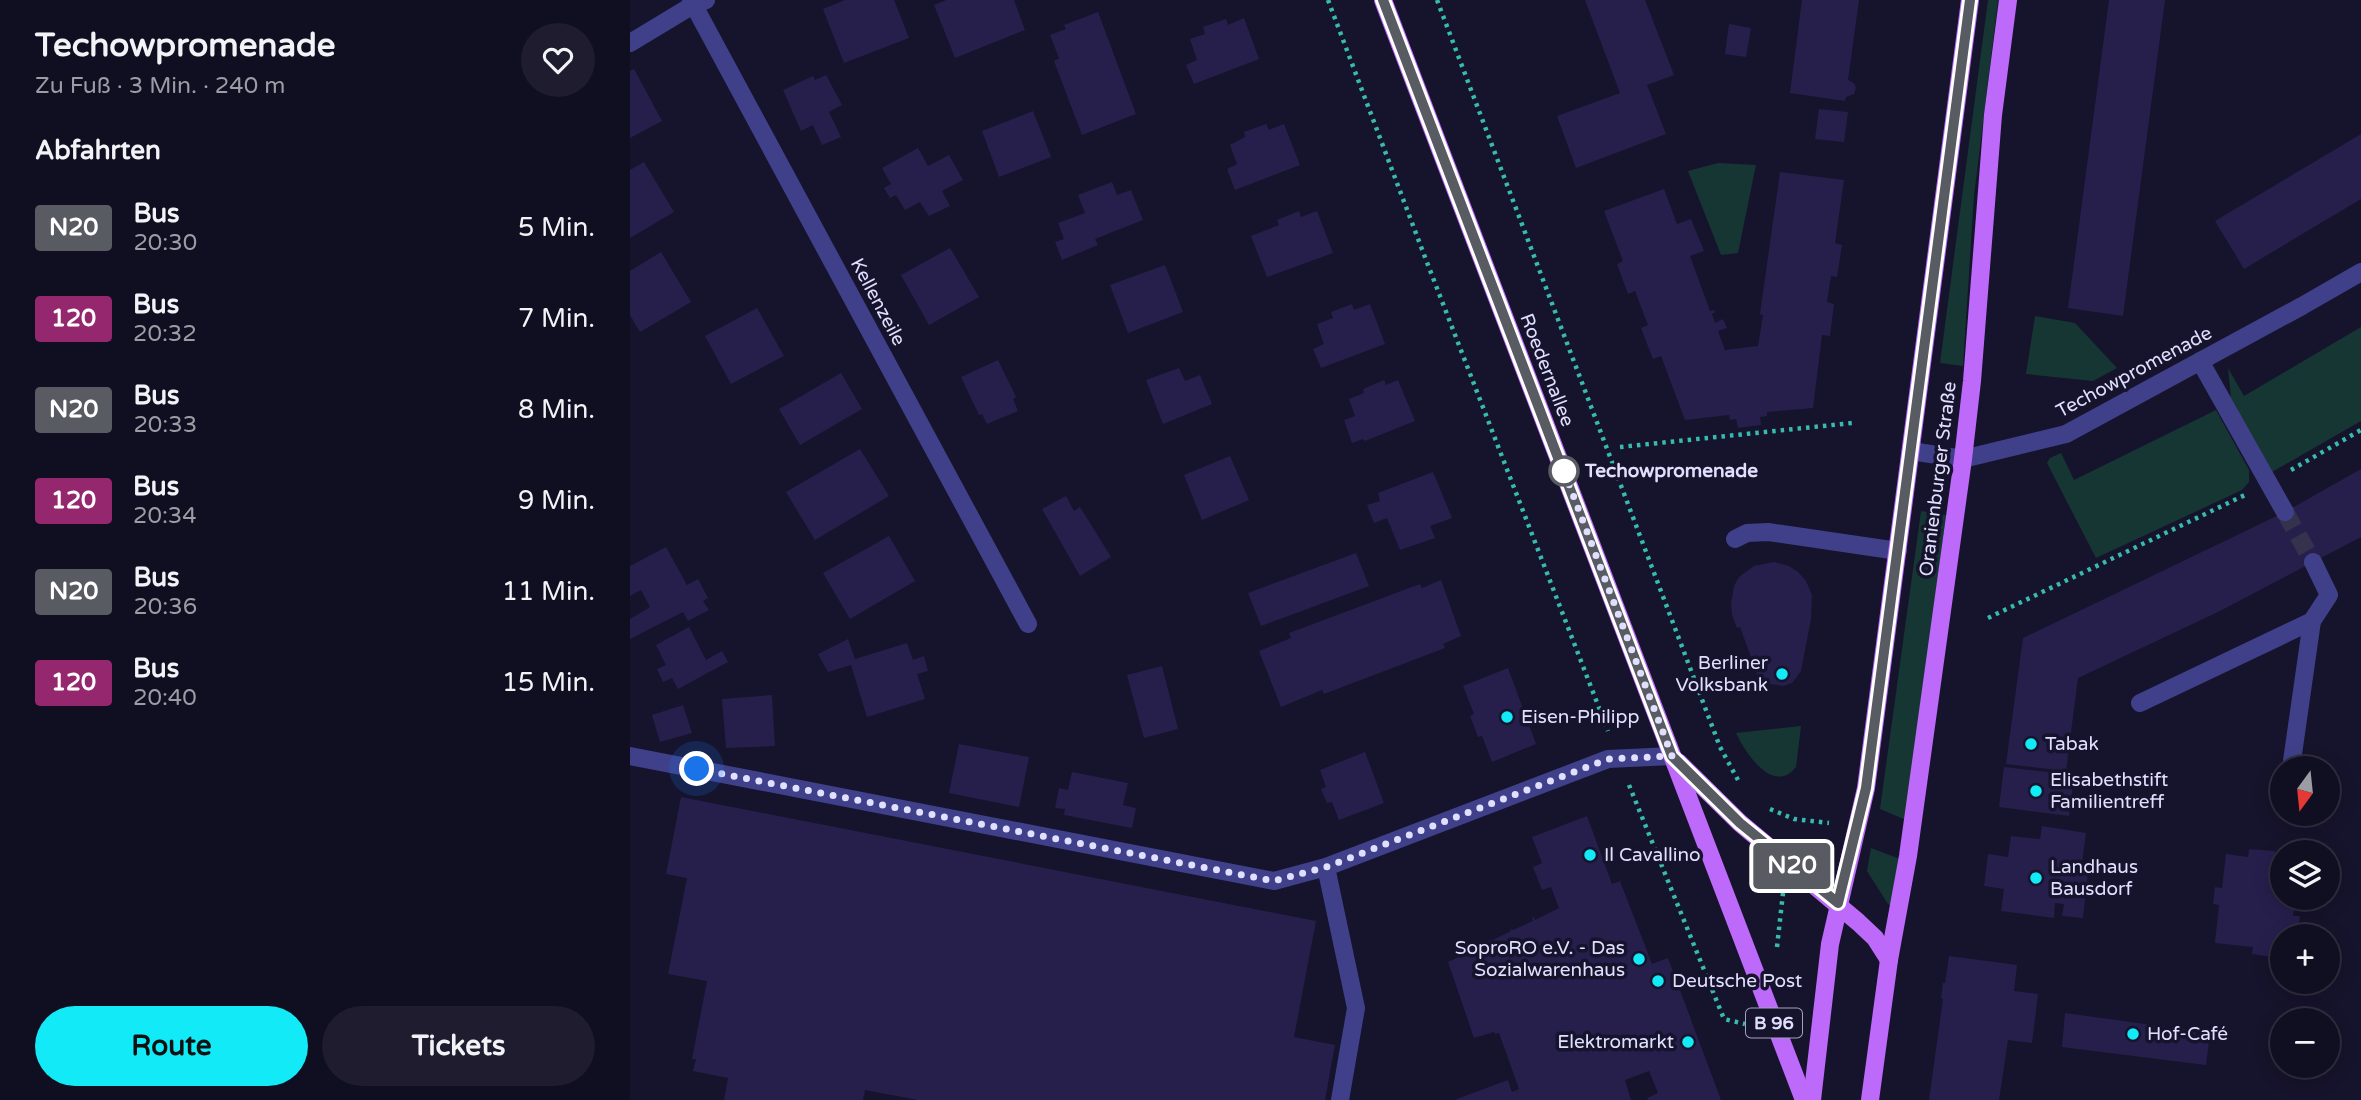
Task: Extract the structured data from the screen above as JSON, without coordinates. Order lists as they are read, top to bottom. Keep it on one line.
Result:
{"streets":{"main road":["Roedernallee","Oranienburger Straße","B 96"],"street":["Kellenzeile","Techowpromenade"]},"crossings":[["Roedernallee","Oranienburger Straße"],["Roedernallee","B 96"],["Techowpromenade","Oranienburger Straße"],["Oranienburger Straße","B 96"]],"places":["Techowpromenade","Berliner Volksbank","Eisen-Philipp","Tabak","Elisabethstift Familientreff","Il Cavallino","Landhaus Bausdorf","SoproRO e.V. - Das Sozialwarenhaus","Deutsche Post","Hof-Café","Elektromarkt"],"lines":["bus line N20"],"north":"bottom","page":{"heading":[["Techowpromenade","Zu Fuß · 3 Min. · 240 m"],"Abfahrten"],"on_map":"N20","list":[{"mark":"N20","name":"Bus","note":"20:30","value":"5 Min."},{"mark":"120","name":"Bus","note":"20:32","value":"7 Min."},{"mark":"N20","name":"Bus","note":"20:33","value":"8 Min."},{"mark":"120","name":"Bus","note":"20:34","value":"9 Min."},{"mark":"N20","name":"Bus","note":"20:36","value":"11 Min."},{"mark":"120","name":"Bus","note":"20:40","value":"15 Min."}],"map_buttons":["+","−"],"buttons":["Route","Tickets"]}}
